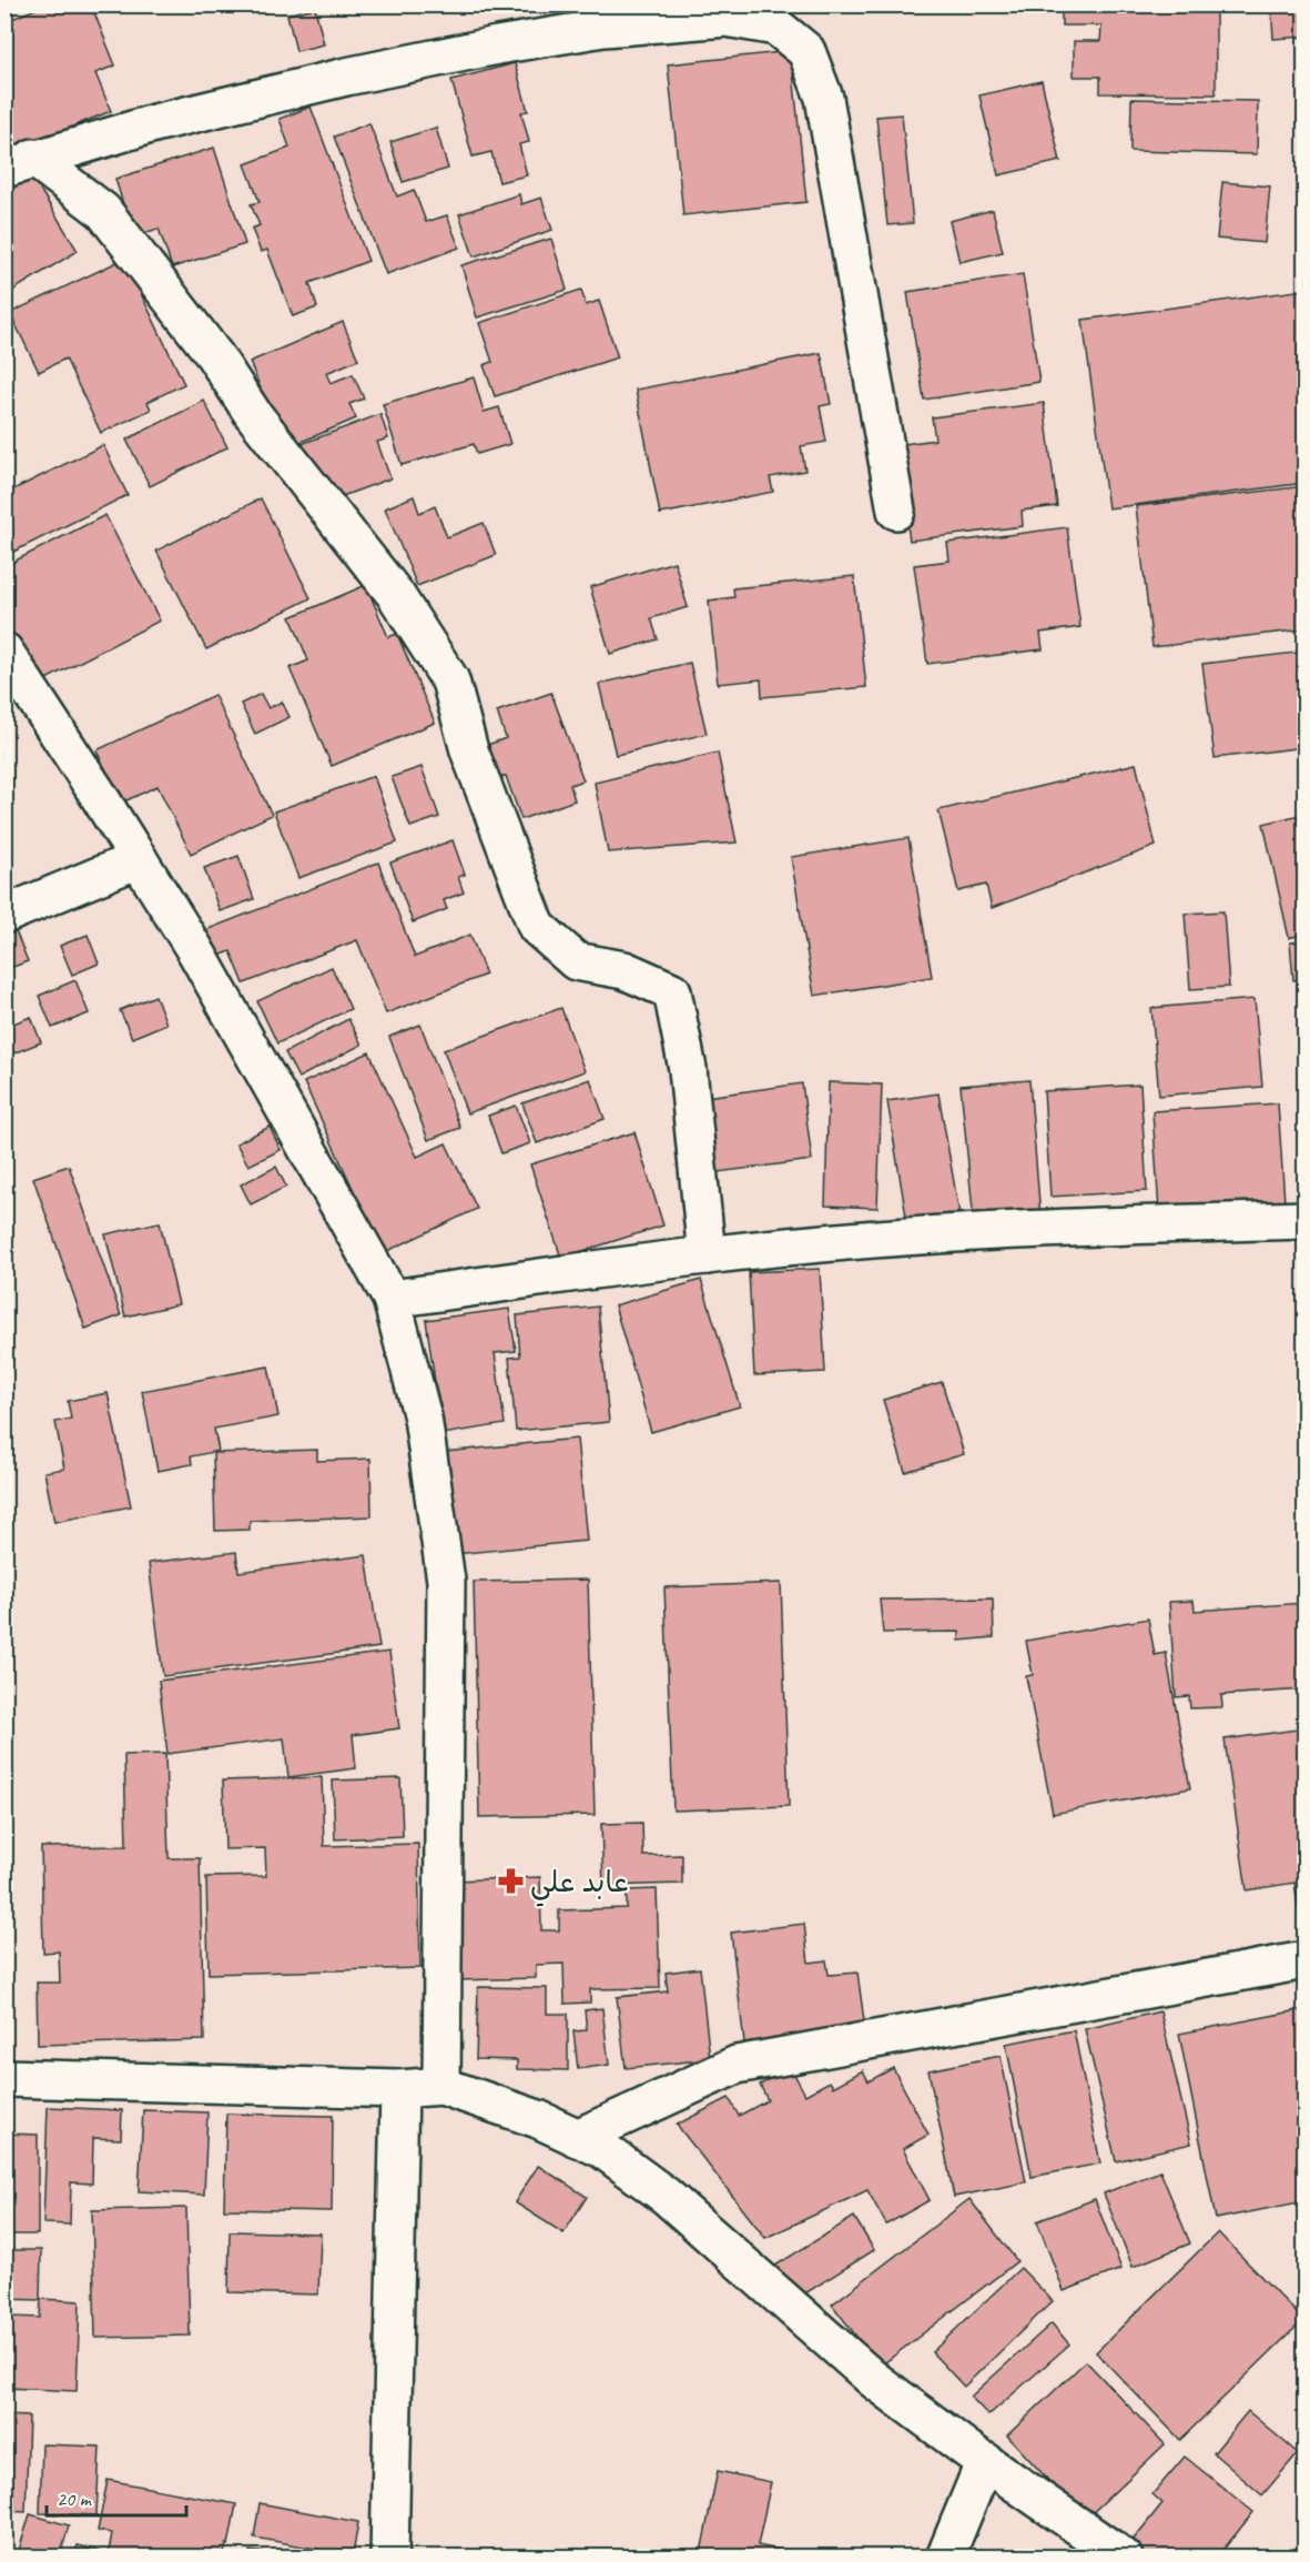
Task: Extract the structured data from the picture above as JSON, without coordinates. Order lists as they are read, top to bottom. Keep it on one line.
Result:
{"places":{"pharmacy":["عابد علي"]},"scale_bar":"20 m"}
